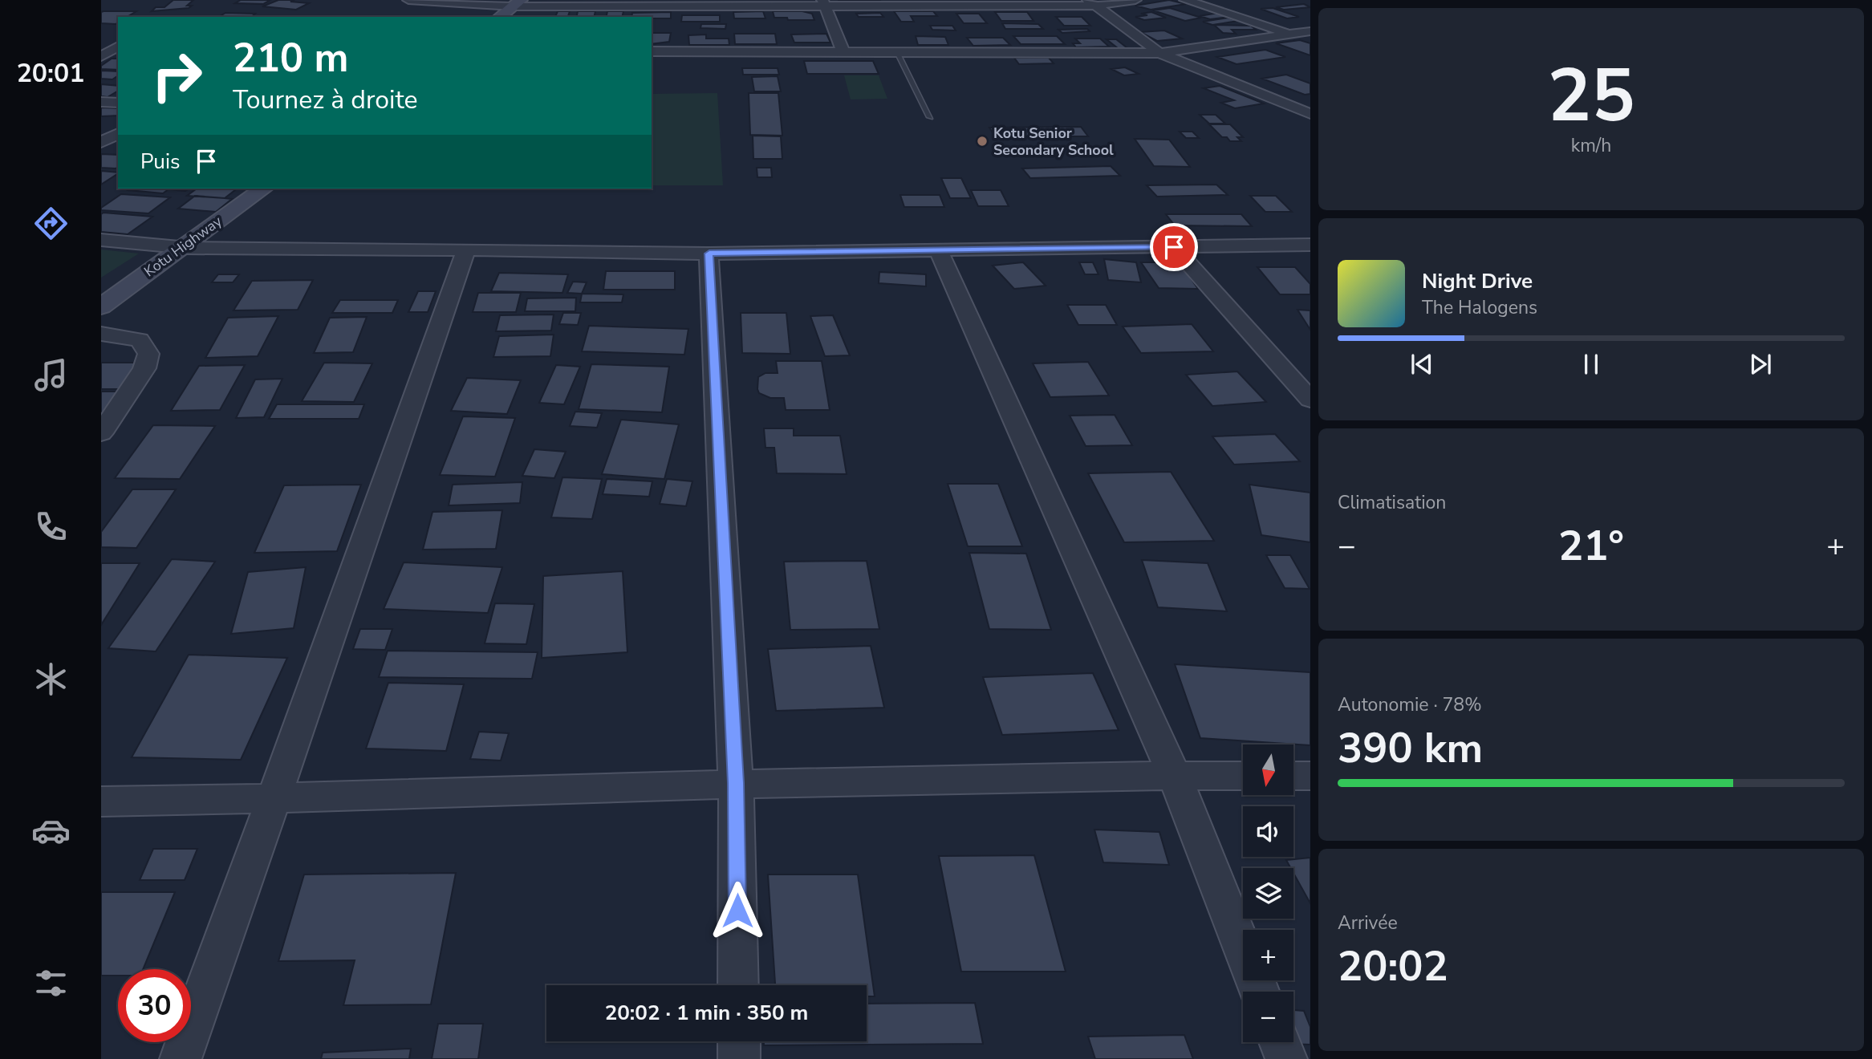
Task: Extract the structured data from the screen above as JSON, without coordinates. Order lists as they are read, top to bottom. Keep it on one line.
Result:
{"streets":{"street":["Kotu Highway"]},"places":["Kotu Senior Secondary School"],"north":"bottom","page":{"tabs":"20:01","tile":[["25","km/h"],"Climatisation",["Autonomie · 78%","390 km"],["Arrivée","20:02"]],"turn":["210 m","Tournez à droite"],"then":"Puis","song":["Night Drive","The Halogens"],"heat":["−","21°","+"],"map_buttons":["+","−"],"limit":"30","trip":"20:02 · 1 min · 350 m"}}
